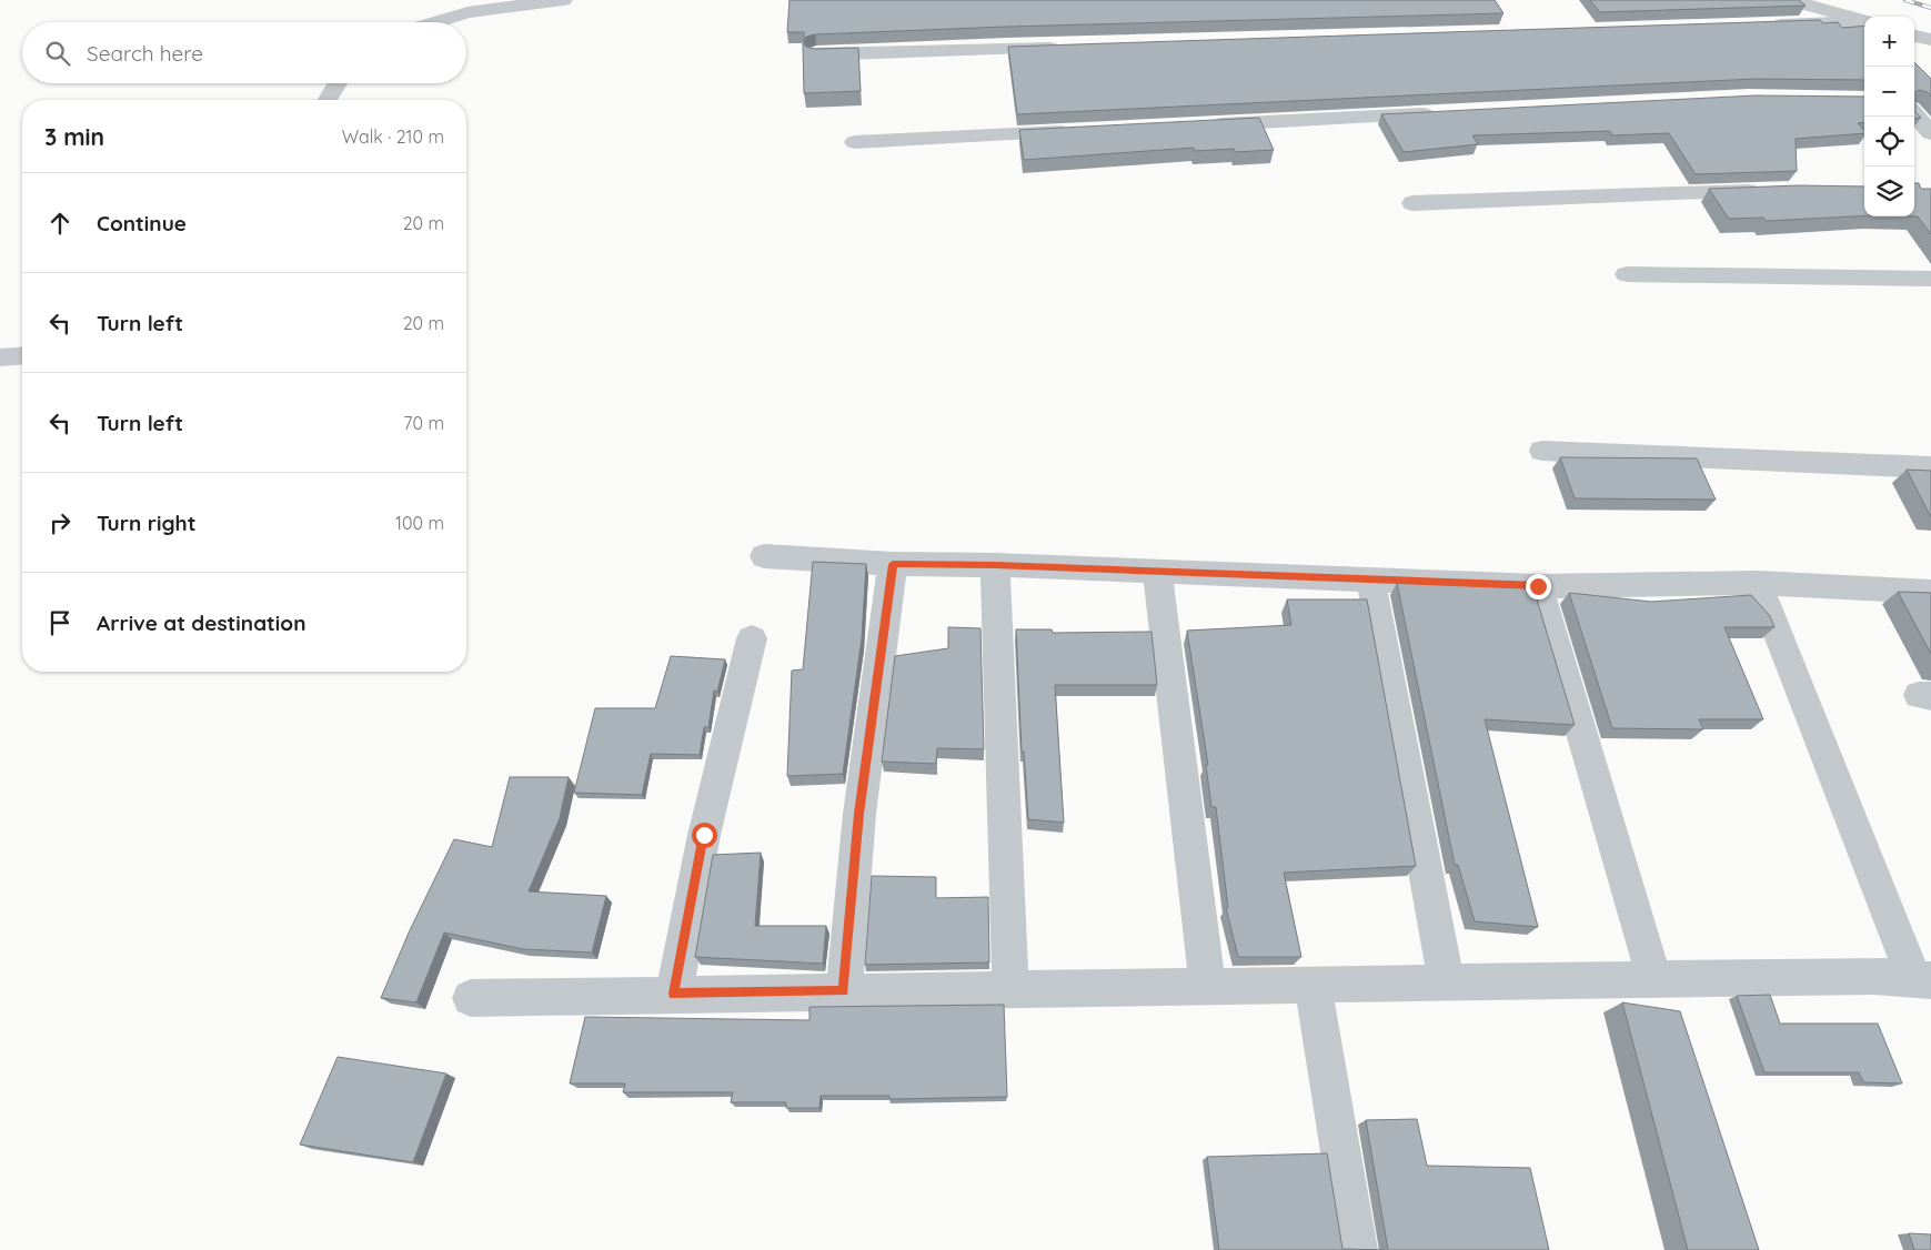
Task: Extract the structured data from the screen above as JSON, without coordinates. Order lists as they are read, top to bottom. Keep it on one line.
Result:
{"page":{"map_buttons":["+","−"],"search":"Search here","heading":["3 min","Walk · 210 m"],"list":[["Continue","20 m"],["Turn left","20 m"],["Turn left","70 m"],["Turn right","100 m"],"Arrive at destination"]}}
